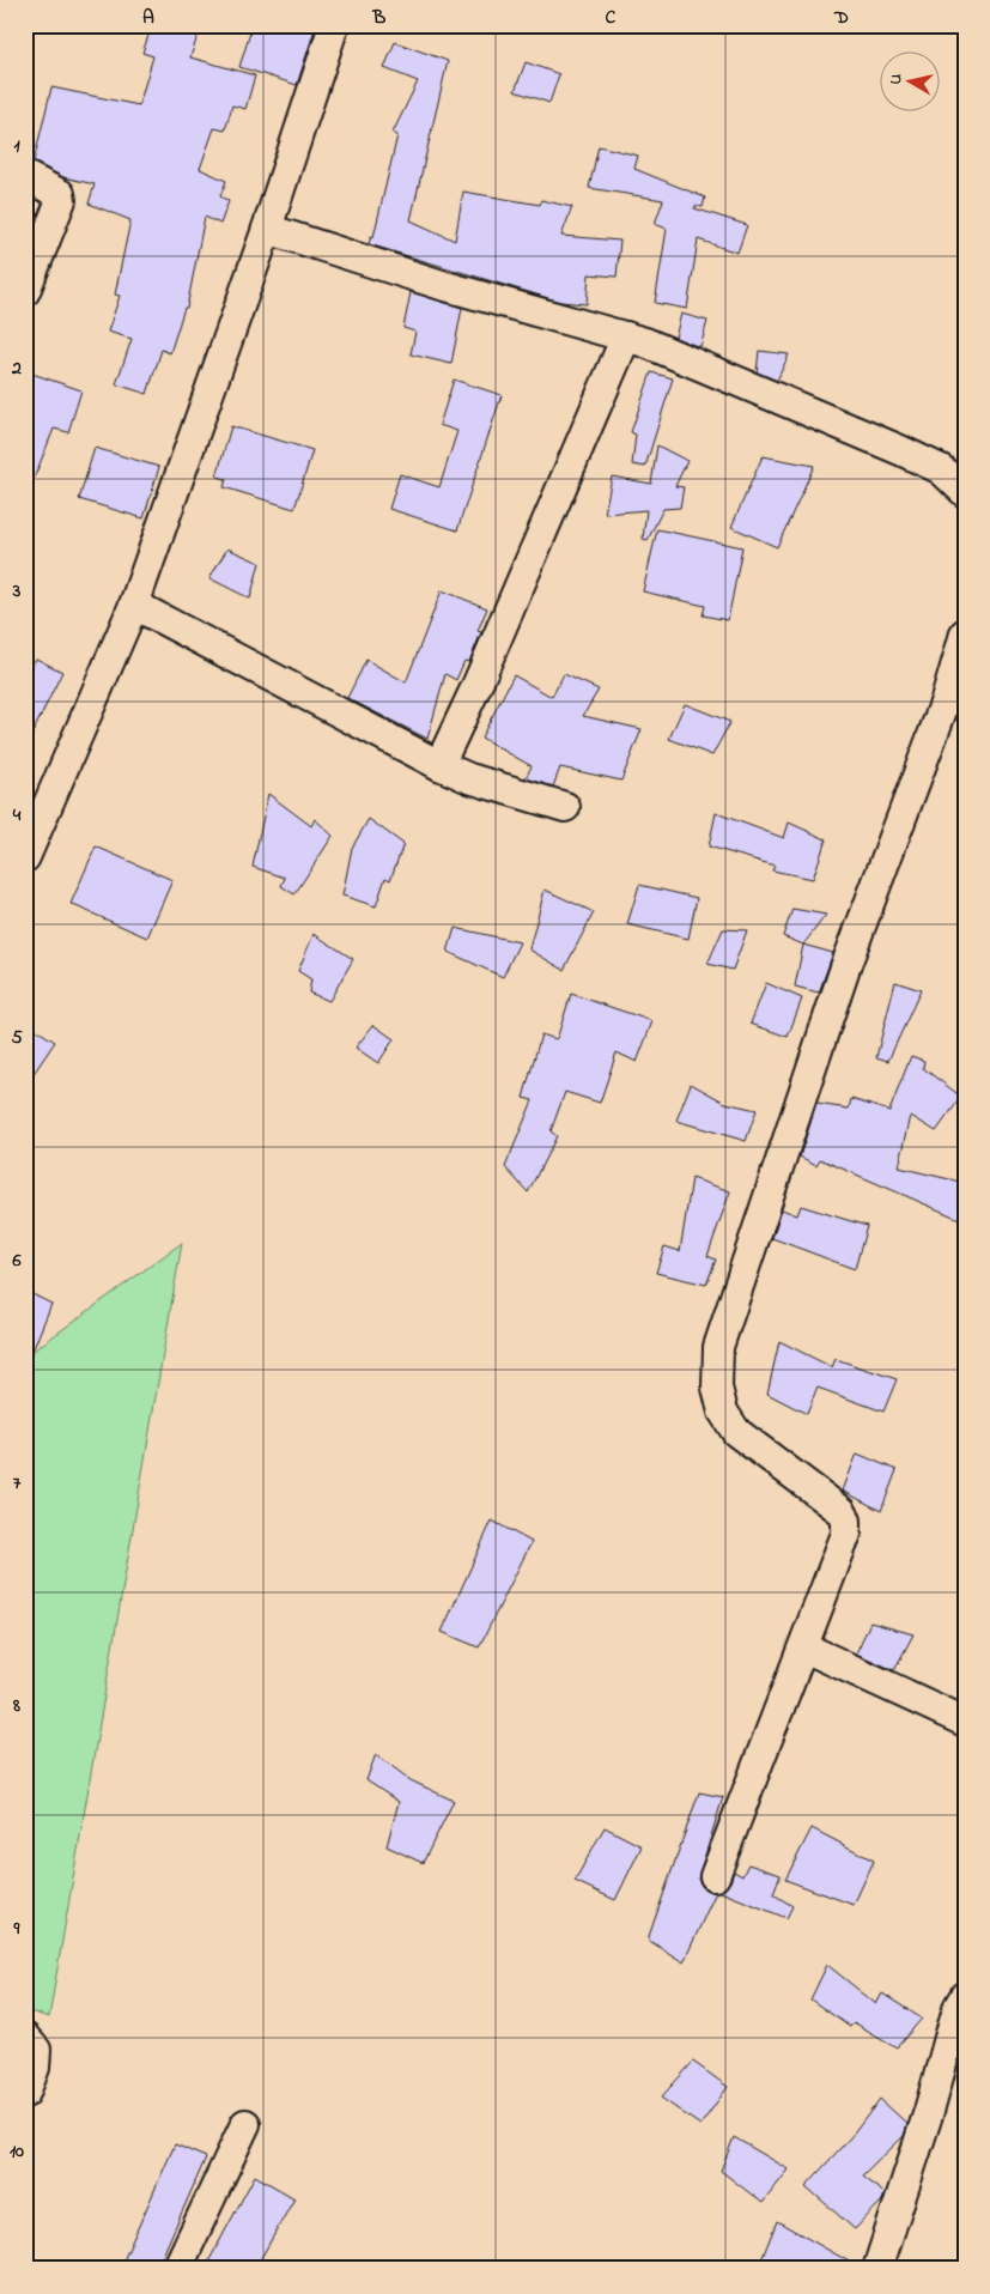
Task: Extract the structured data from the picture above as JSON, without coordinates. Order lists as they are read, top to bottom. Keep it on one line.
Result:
{"north":"left","grid":{"columns":["A","B","C","D"],"rows":["1","2","3","4","5","6","7","8","9","10"]}}
